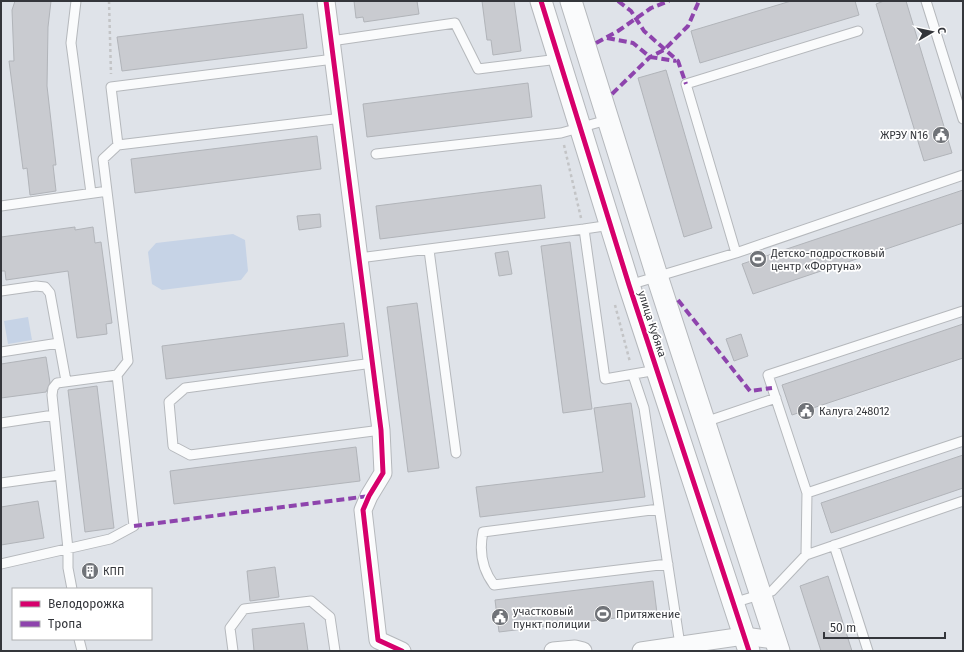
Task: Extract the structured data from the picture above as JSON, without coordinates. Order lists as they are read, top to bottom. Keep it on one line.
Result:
{"streets":{"street":["улица Кубяка"]},"places":{"public building":["ЖРЭУ N16","Калуга 248012","участковый пункт полиции"],"sports":["Детско-подростковый центр «Фортуна»","Притяжение"],"building":["КПП"]},"legend":["Велодорожка","Тропа"],"scale_bar":"50 m","north":"right"}
